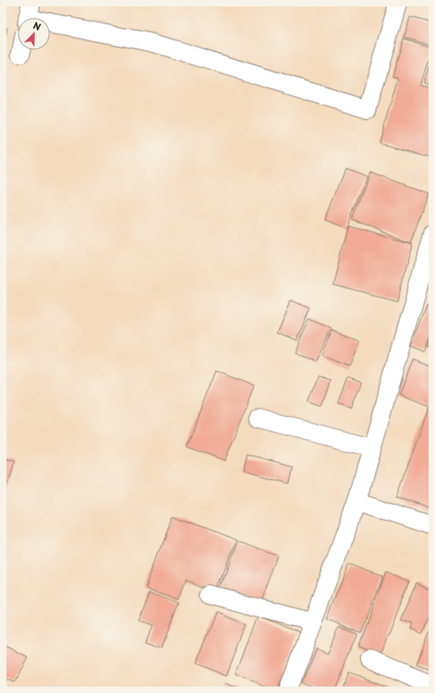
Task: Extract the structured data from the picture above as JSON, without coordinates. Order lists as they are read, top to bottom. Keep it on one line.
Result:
{"north":"top right"}
